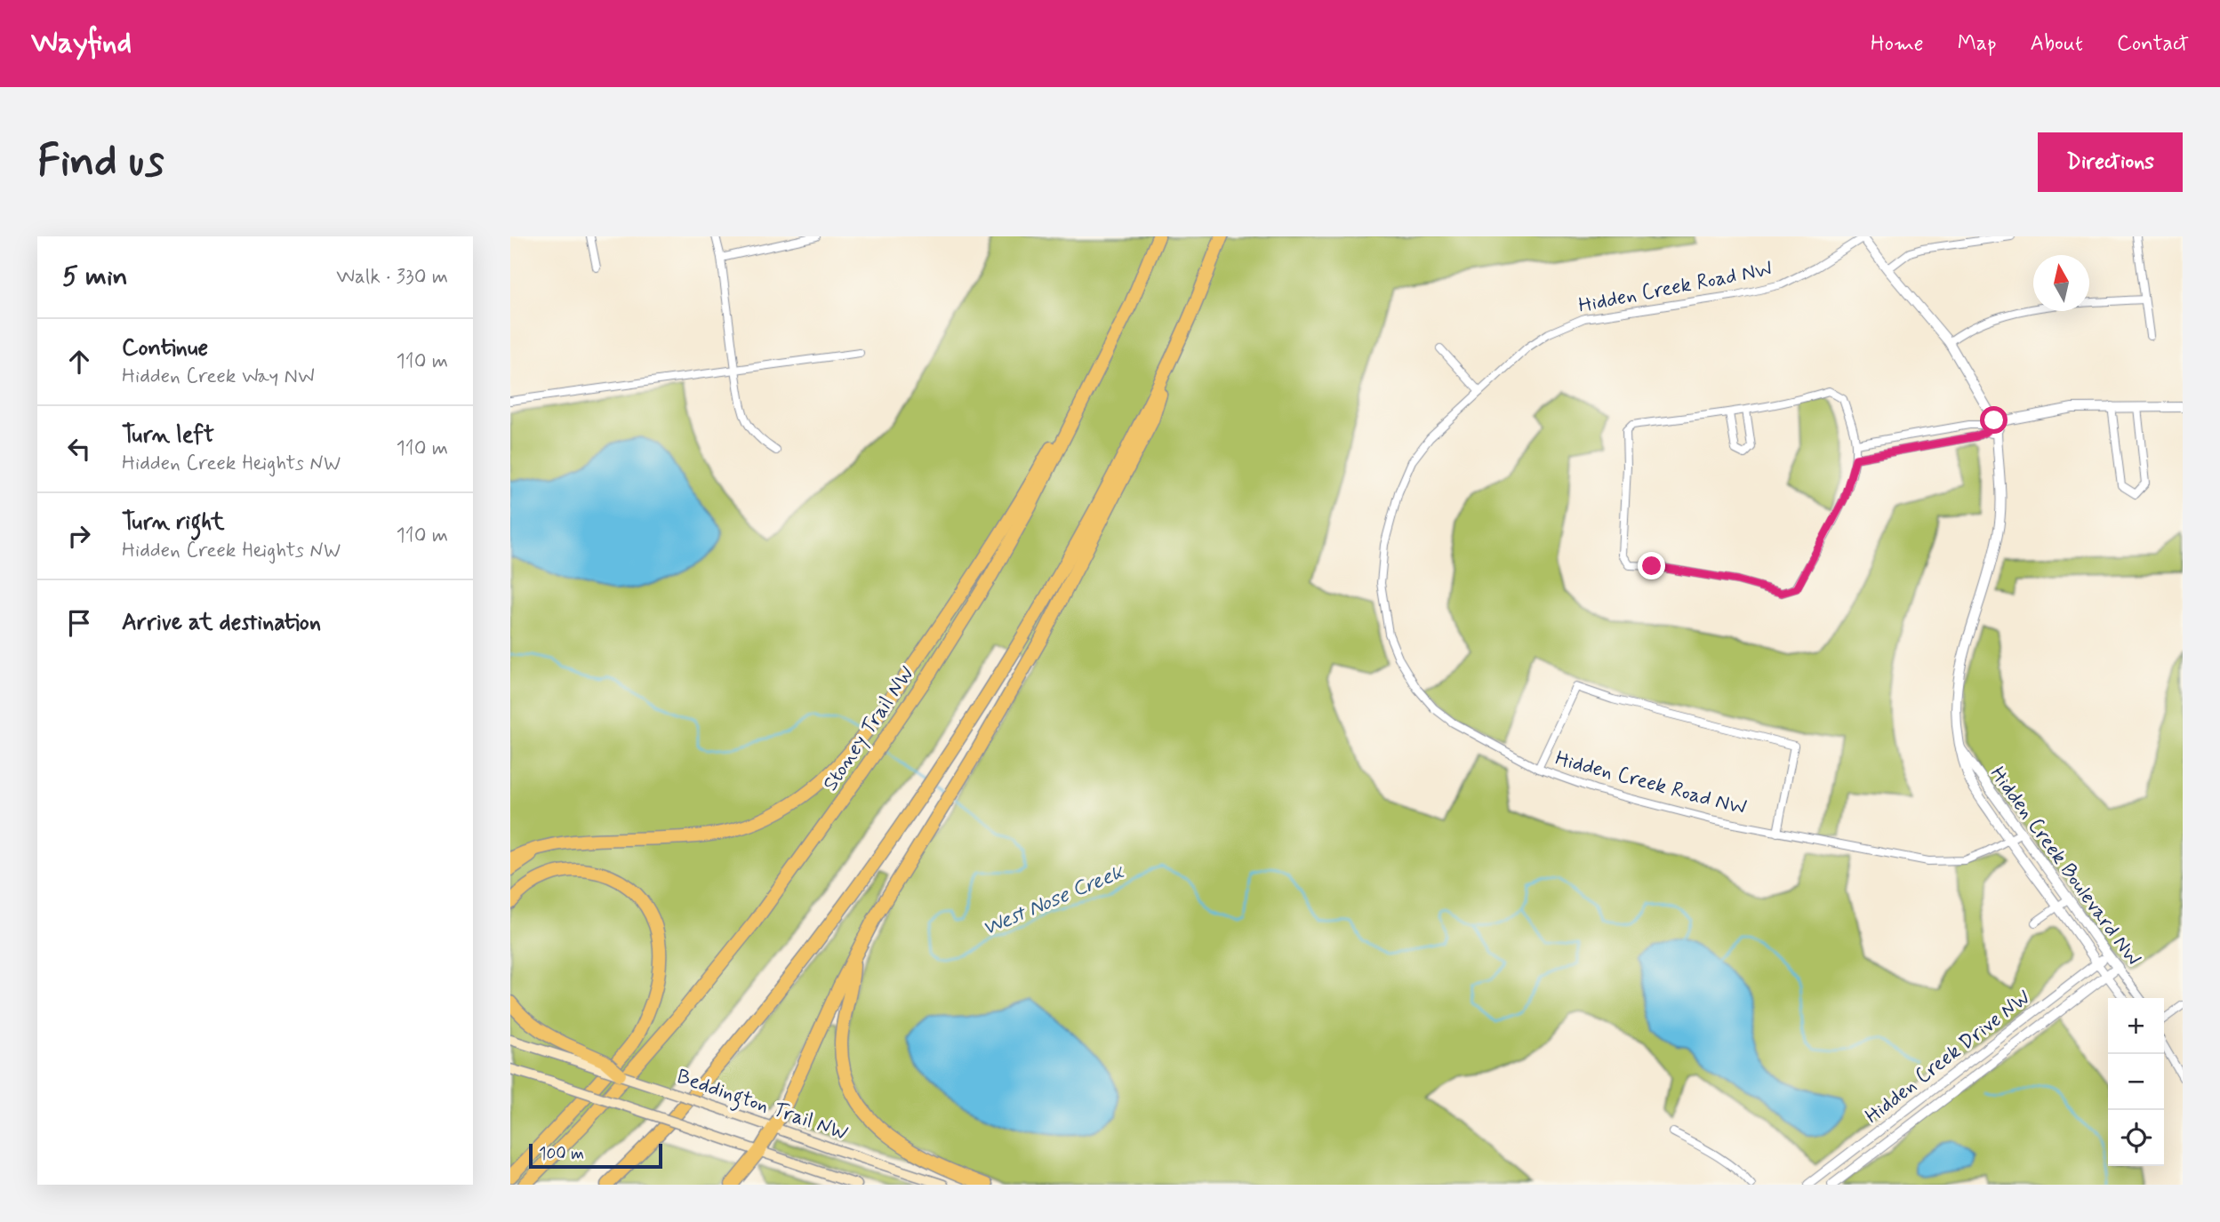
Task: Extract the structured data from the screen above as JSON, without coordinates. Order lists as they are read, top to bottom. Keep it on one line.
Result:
{"streets":{"highway":["Stoney Trail NW"],"main road":["Beddington Trail NW"],"street":["Hidden Creek Road NW","Hidden Creek Boulevard NW","Hidden Creek Drive NW"]},"crossings":[["Hidden Creek Road NW","Hidden Creek Boulevard NW"],["Hidden Creek Boulevard NW","Hidden Creek Drive NW"]],"water":["West Nose Creek"],"scale_bar":"100 m","north":"top","page":{"header":"Wayfind","nav":["Home","Map","About","Contact"],"buttons":"Directions","title":"Find us","heading":["5 min","Walk · 330 m"],"list":[["Continue","Hidden Creek Way NW","110 m"],["Turn left","Hidden Creek Heights NW","110 m"],["Turn right","Hidden Creek Heights NW","110 m"],"Arrive at destination"],"map_buttons":["+","−"],"scale":"100 m"}}
